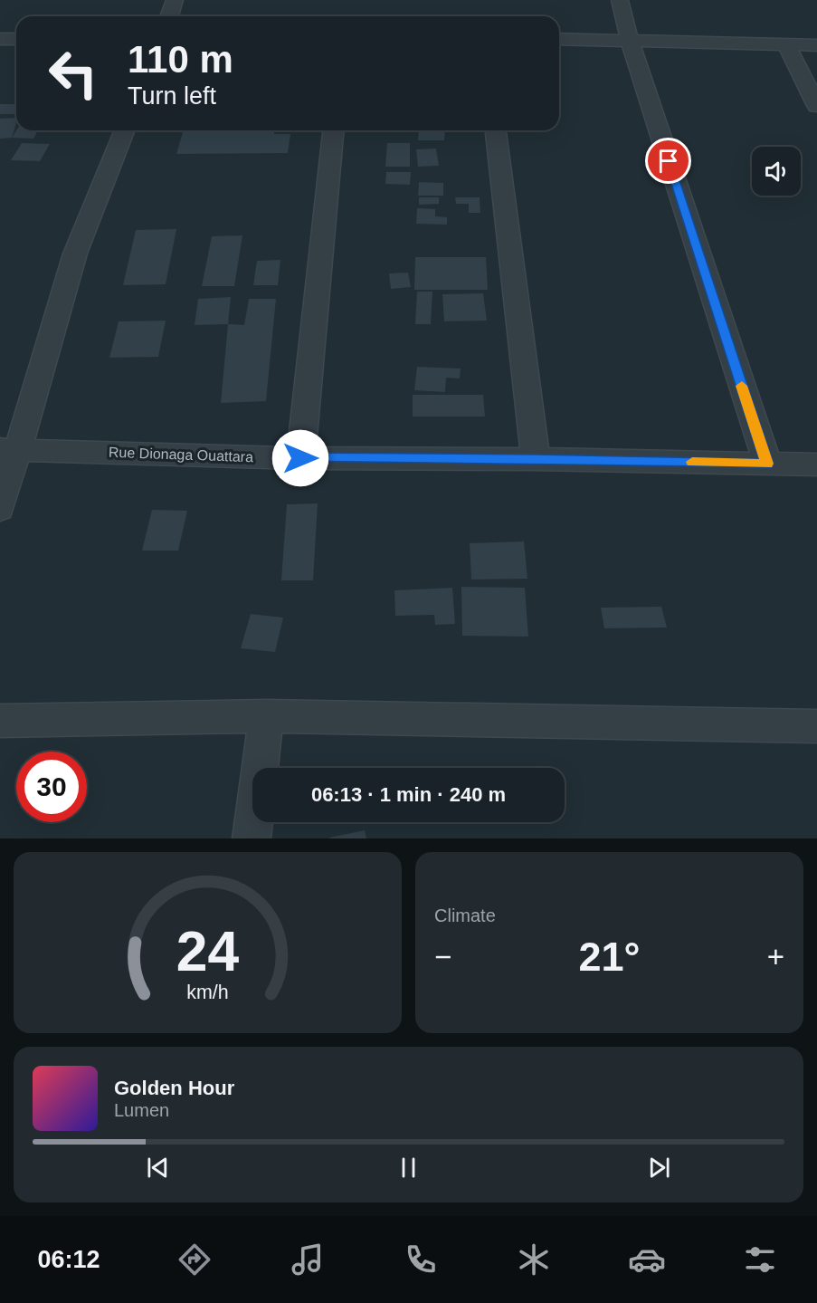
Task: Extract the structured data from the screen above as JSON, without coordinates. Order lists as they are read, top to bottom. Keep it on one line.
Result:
{"streets":{"street":["Rue Dionaga Ouattara"]},"page":{"turn":["110 m","Turn left"],"limit":"30","trip":"06:13 · 1 min · 240 m","tile":"Climate","heat":["−","21°","+"],"song":["Golden Hour","Lumen"],"tabs":"06:12","gauge":["24","km/h"]}}
